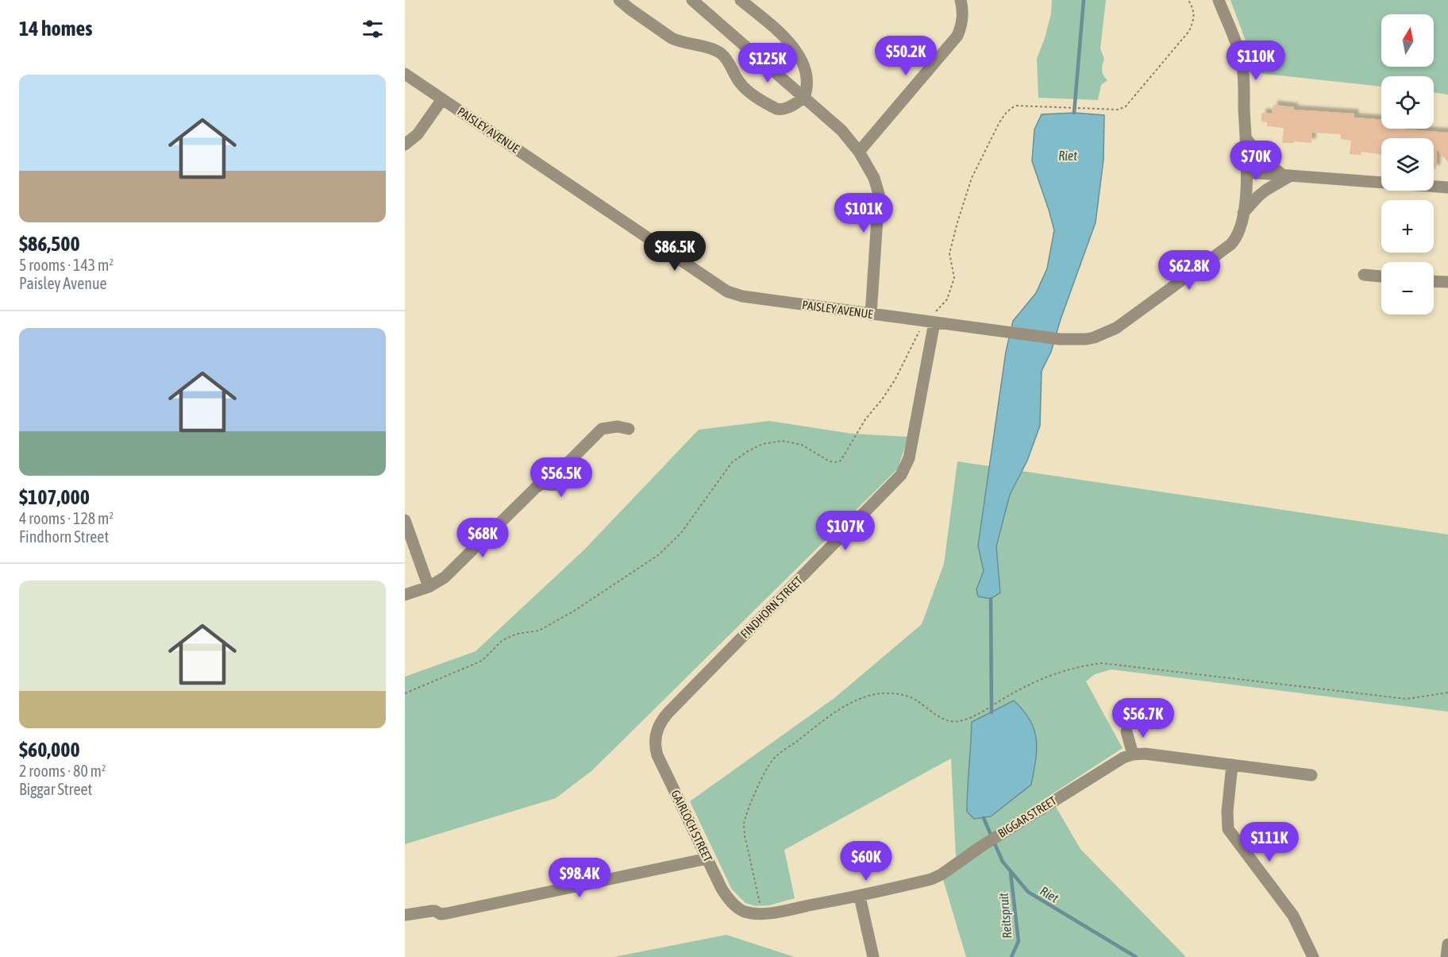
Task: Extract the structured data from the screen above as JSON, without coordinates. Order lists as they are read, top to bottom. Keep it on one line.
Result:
{"streets":{"street":["PAISLEY AVENUE","FINDHORN STREET","BIGGAR STREET","GAIRLOCH STREET"]},"crossings":[["PAISLEY AVENUE","FINDHORN STREET"],["FINDHORN STREET","GAIRLOCH STREET"],["BIGGAR STREET","GAIRLOCH STREET"]],"water":["Riet","Reitspruit"],"north":"top","page":{"heading":"14 homes","map_buttons":["+","−"],"price":["$50.2K","$110K","$125K","$70K","$101K","$86.5K","$62.8K","$56.5K","$107K","$68K","$56.7K","$111K","$60K","$98.4K"],"list":[{"name":"$86,500","note":"5 rooms · 143 m² · Paisley Avenue"},{"name":"$107,000","note":"4 rooms · 128 m² · Findhorn Street"},{"name":"$60,000","note":"2 rooms · 80 m² · Biggar Street"}]}}
